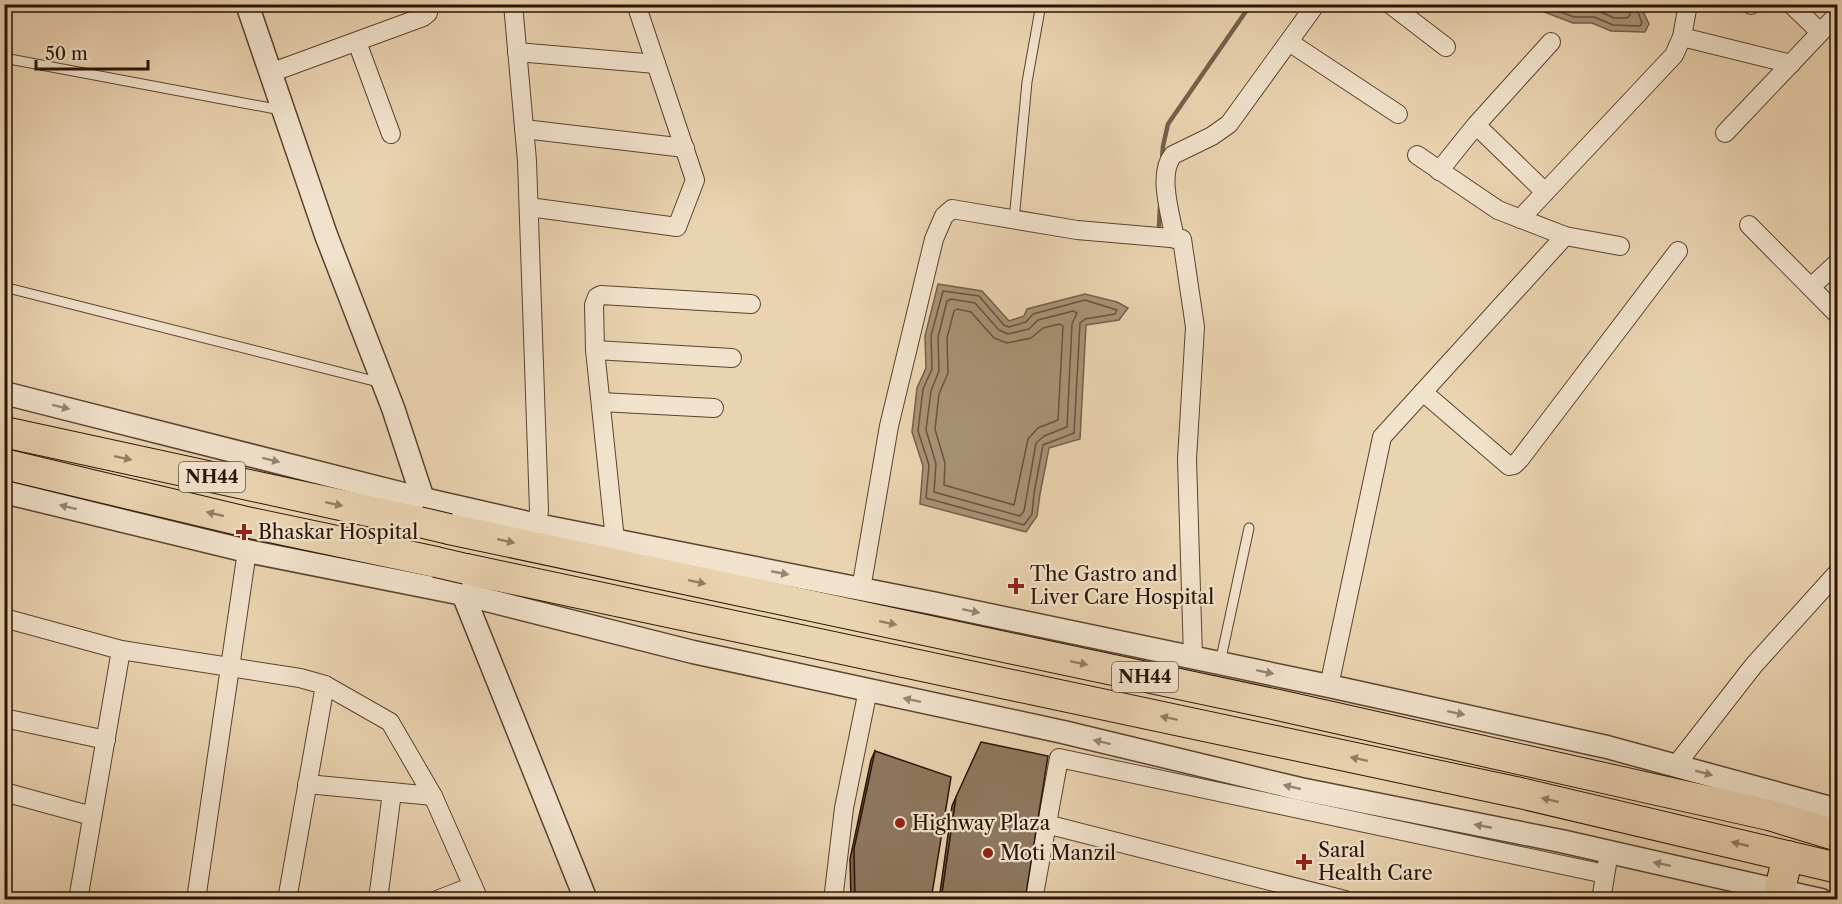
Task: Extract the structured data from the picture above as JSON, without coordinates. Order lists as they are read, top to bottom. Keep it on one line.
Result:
{"streets":{"highway":["NH44"]},"places":{"health":["Bhaskar Hospital","The Gastro and Liver Care Hospital","Saral Health Care"],"other":["Highway Plaza","Moti Manzil"]},"scale_bar":"50 m"}
